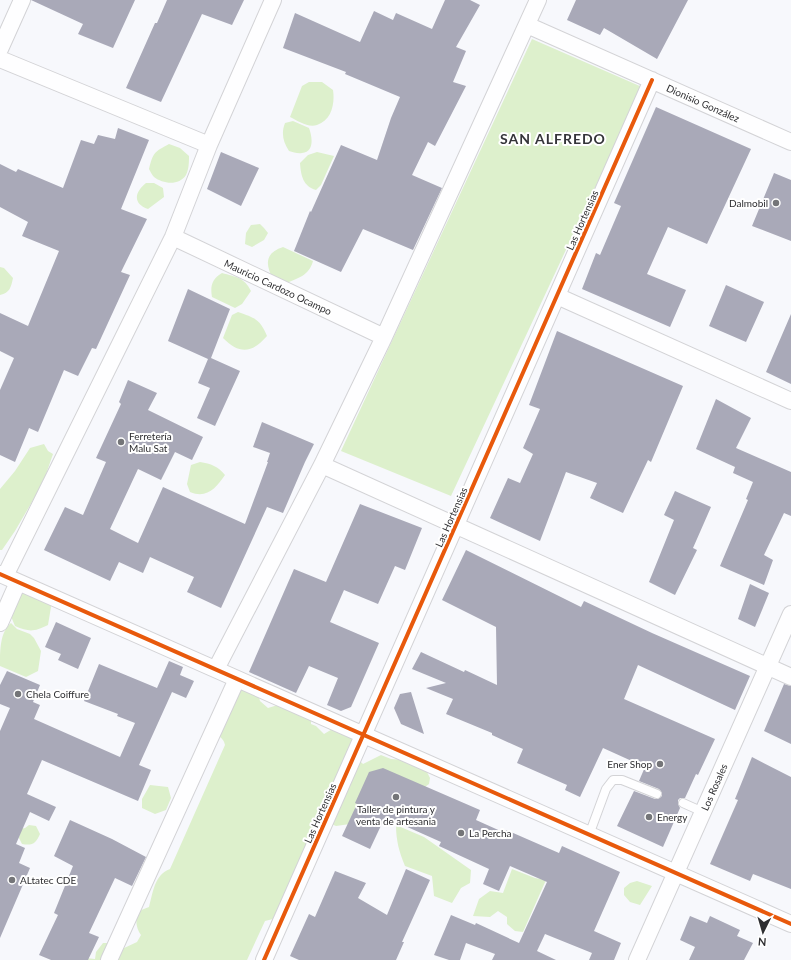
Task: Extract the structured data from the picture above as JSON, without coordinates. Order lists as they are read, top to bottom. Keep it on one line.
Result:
{"streets":{"street":["Dionisio González","Las Hortensias","Mauricio Cardozo Ocampo","Los Rosales"]},"crossings":[["Dionisio González","Las Hortensias"]],"districts":["SAN ALFREDO"],"places":["Dalmobil","Ferretería Malu Sat","Chela Coiffure","Ener Shop","Taller de pintura y venta de artesania","Energy","La Percha","ALtatec CDE"],"north":"bottom"}
